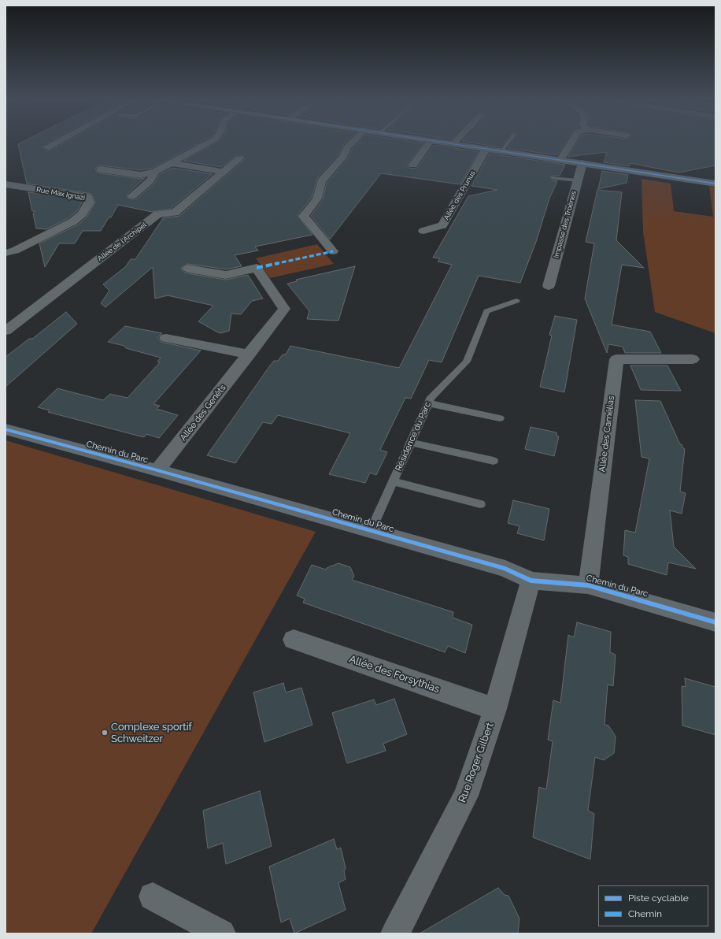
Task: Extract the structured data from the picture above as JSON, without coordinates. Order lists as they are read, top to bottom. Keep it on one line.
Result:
{"streets":{"street":["Rue Max Ignazi","Allée des Prunus","Impasse des Troënes","Allée de l'Archipel","Allée des Genêts","Allée des Camélias","Chemin du Parc","Allée des Forsythias","Rue Roger Gilbert"],"lane":["Résidence du Parc"]},"crossings":[["Allée des Genêts","Chemin du Parc"],["Allée des Camélias","Chemin du Parc"],["Résidence du Parc","Chemin du Parc"],["Chemin du Parc","Rue Roger Gilbert"],["Allée des Forsythias","Rue Roger Gilbert"]],"places":["Complexe sportif Schweitzer"],"legend":["Piste cyclable","Chemin"]}
